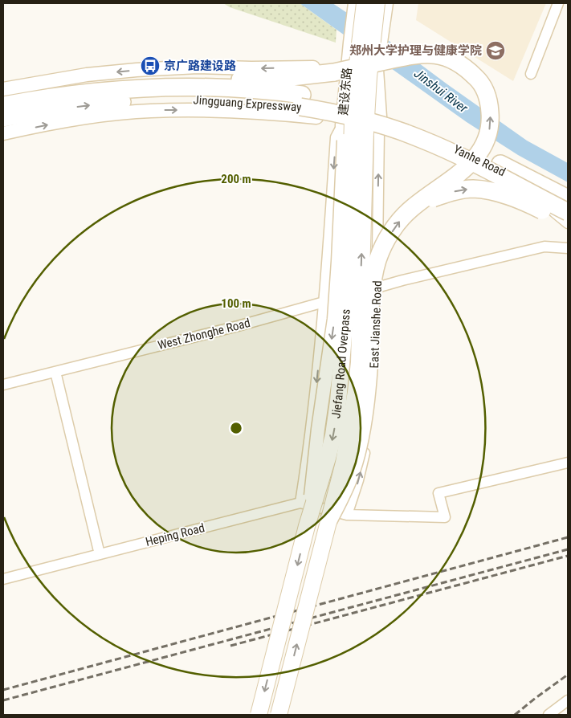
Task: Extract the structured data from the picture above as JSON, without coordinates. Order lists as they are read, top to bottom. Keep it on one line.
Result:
{"streets":{"highway":["Jingguang Expressway"],"main road":["Jiefang Road Overpass"],"street":["建设东路","Yanhe Road","East Jianshe Road","West Zhonghe Road","Heping Road"]},"crossings":[["建设东路","Jiefang Road Overpass"],["East Jianshe Road","West Zhonghe Road"],["East Jianshe Road","Heping Road"]],"water":["Jinshui River"],"places":{"school or university":["郑州大学护理与健康学院"],"bus stop":["京广路建设路"]},"rings":["200 m","100 m"]}
